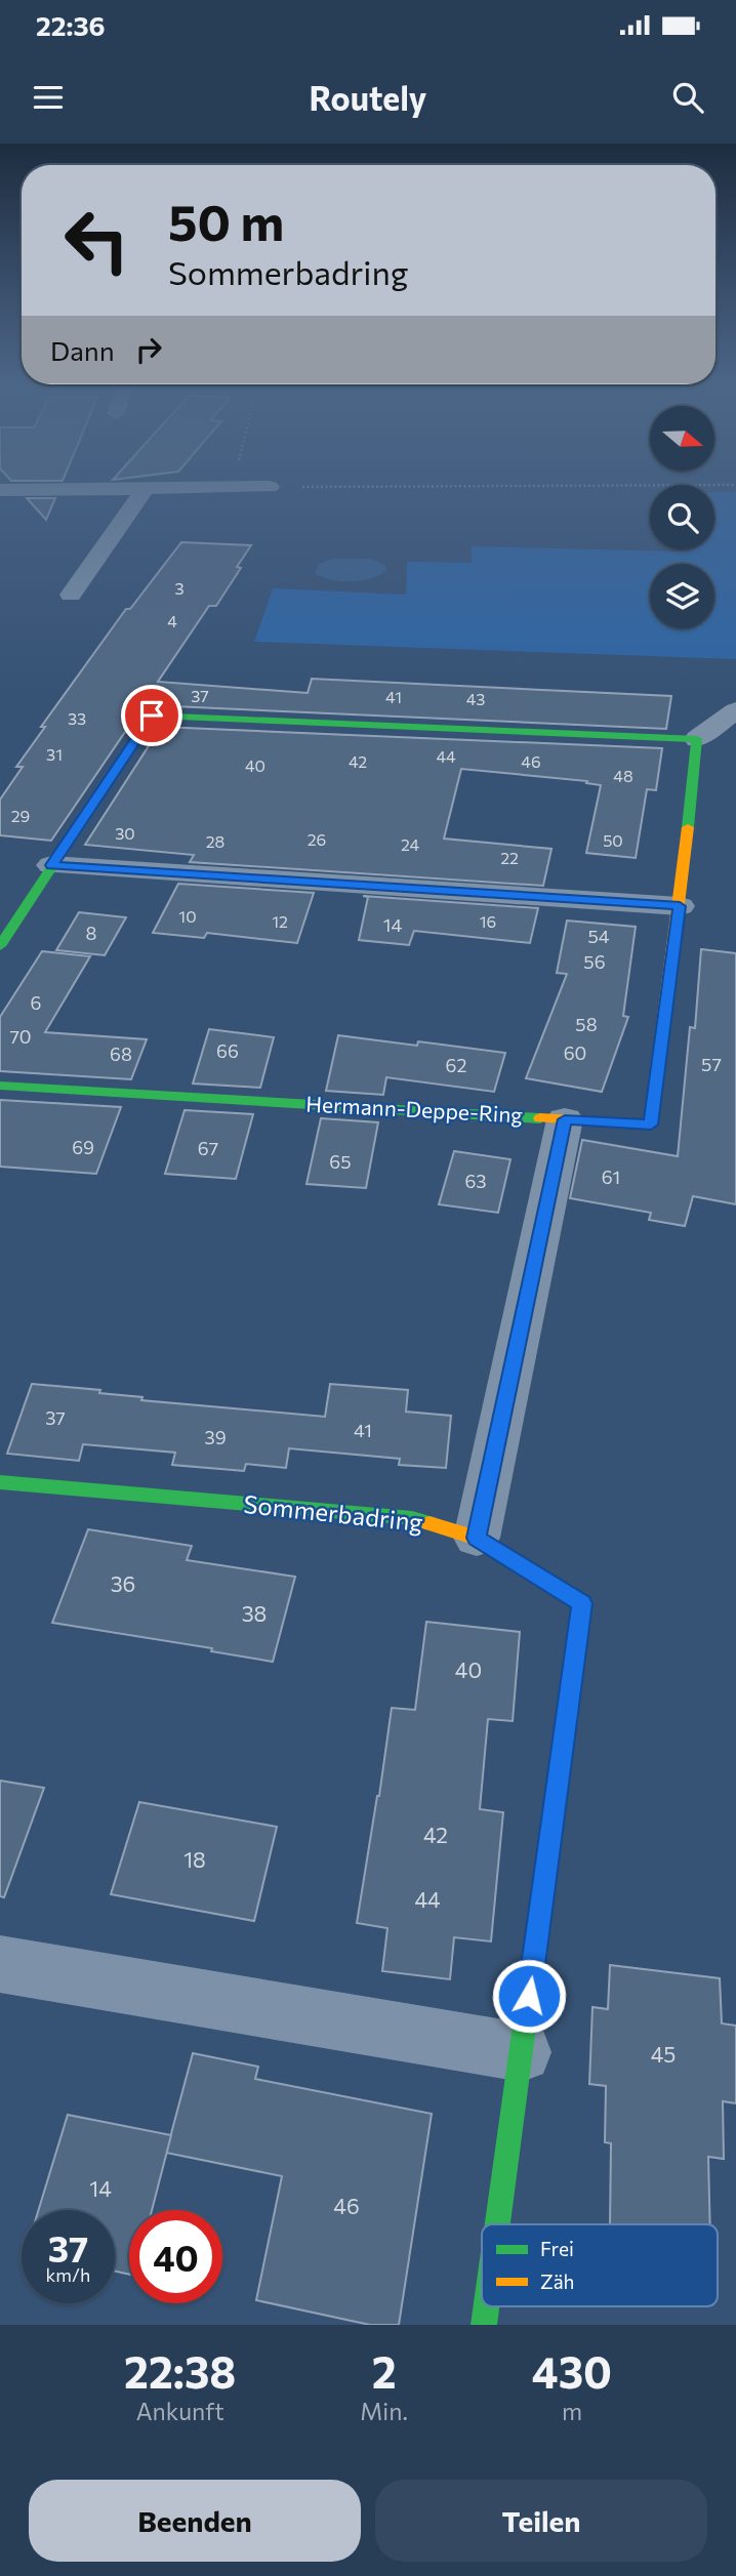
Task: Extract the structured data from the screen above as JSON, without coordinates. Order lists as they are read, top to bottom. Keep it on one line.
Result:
{"streets":{"street":["Hermann-Deppe-Ring","Sommerbadring"]},"house_numbers":["3","4","37","41","43","33","31","44","42","46","40","48","29","30","26","50","28","24","22","10","12","16","14","8","54","56","6","58","70","66","60","68","57","62","69","67","65","61","63","37","41","39","36","38","40","42","18","44","45","14","46"],"legend":["Frei","Zäh"],"north":"right","page":{"status":"22:36","header":"Routely","turn":["50 m","Sommerbadring"],"then":"Dann","speed":"37 km/h","limit":"40","eta":["22:38","Ankunft","2","Min.","430","m"],"buttons":["Beenden","Teilen"]}}
